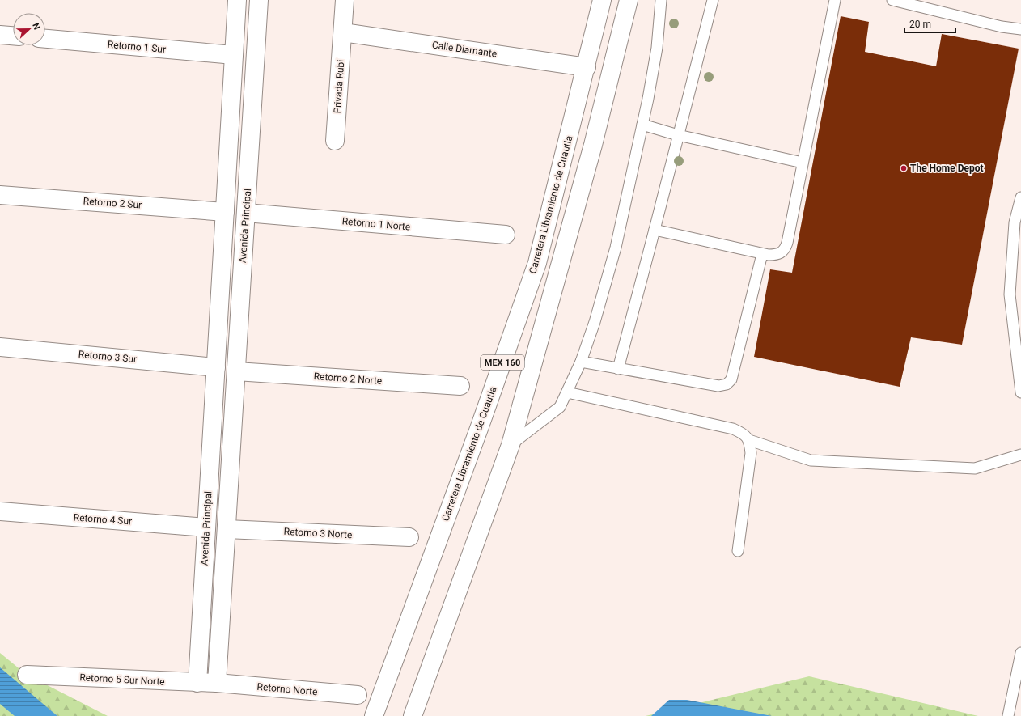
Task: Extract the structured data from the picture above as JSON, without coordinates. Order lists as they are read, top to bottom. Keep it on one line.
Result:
{"streets":{"main road":["Retorno 1 Sur","Calle Diamante","Privada Rubí","Retorno 2 Sur","Carretera Libramiento de Cuautla","Retorno 1 Norte","Avenida Principal","Retorno 3 Sur","MEX 160","Retorno 2 Norte","Retorno 4 Sur","Retorno 3 Norte","Retorno 5 Sur Norte","Retorno Norte"]},"crossings":[["Retorno 1 Sur","Avenida Principal"],["Calle Diamante","Privada Rubí"],["Calle Diamante","Carretera Libramiento de Cuautla"],["Retorno 2 Sur","Avenida Principal"],["Retorno 1 Norte","Avenida Principal"],["Avenida Principal","Retorno 3 Sur"],["Avenida Principal","Retorno 2 Norte"],["Avenida Principal","Retorno 4 Sur"],["Avenida Principal","Retorno 3 Norte"],["Avenida Principal","Retorno 5 Sur Norte"],["Avenida Principal","Retorno Norte"],["Retorno 5 Sur Norte","Retorno Norte"]],"places":["The Home Depot"],"scale_bar":"20 m","north":"right"}
